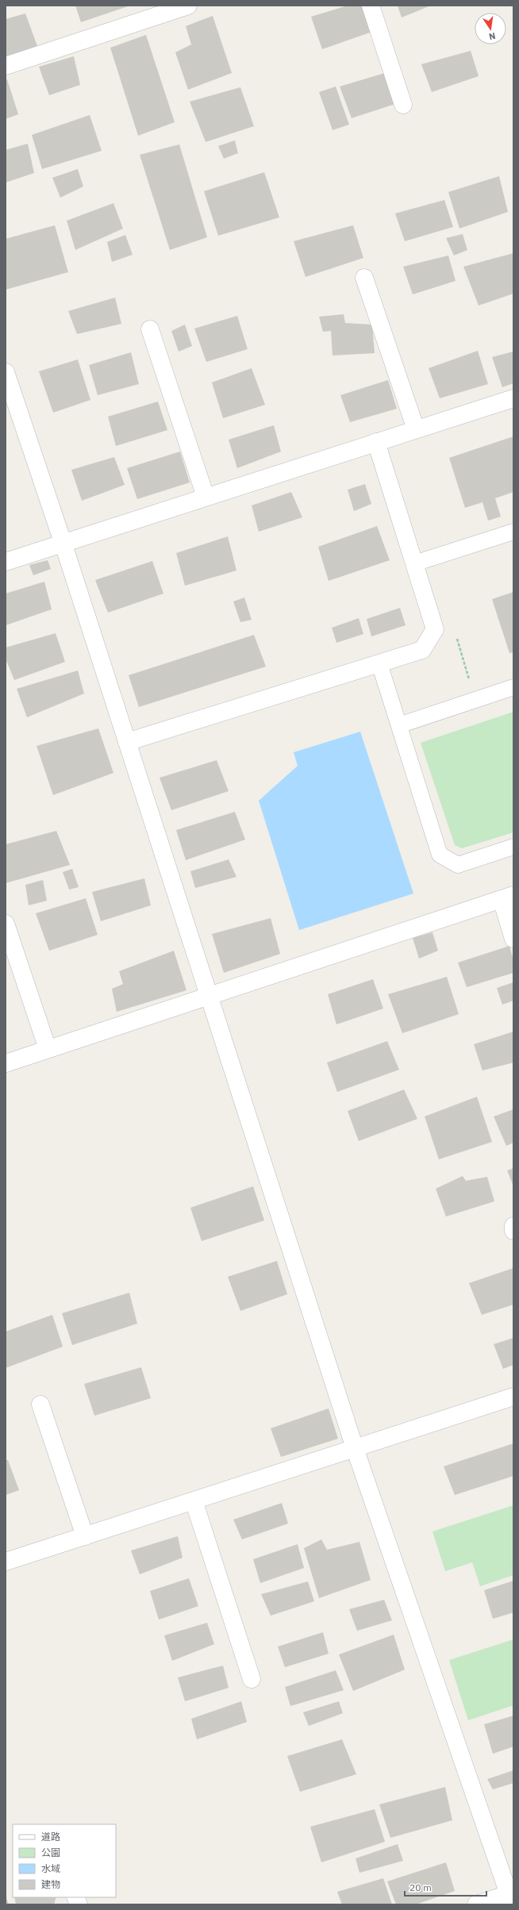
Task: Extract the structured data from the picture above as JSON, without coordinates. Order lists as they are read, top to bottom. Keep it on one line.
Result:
{"legend":["道路","公園","水域","建物"],"scale_bar":"20 m","north":"bottom"}
